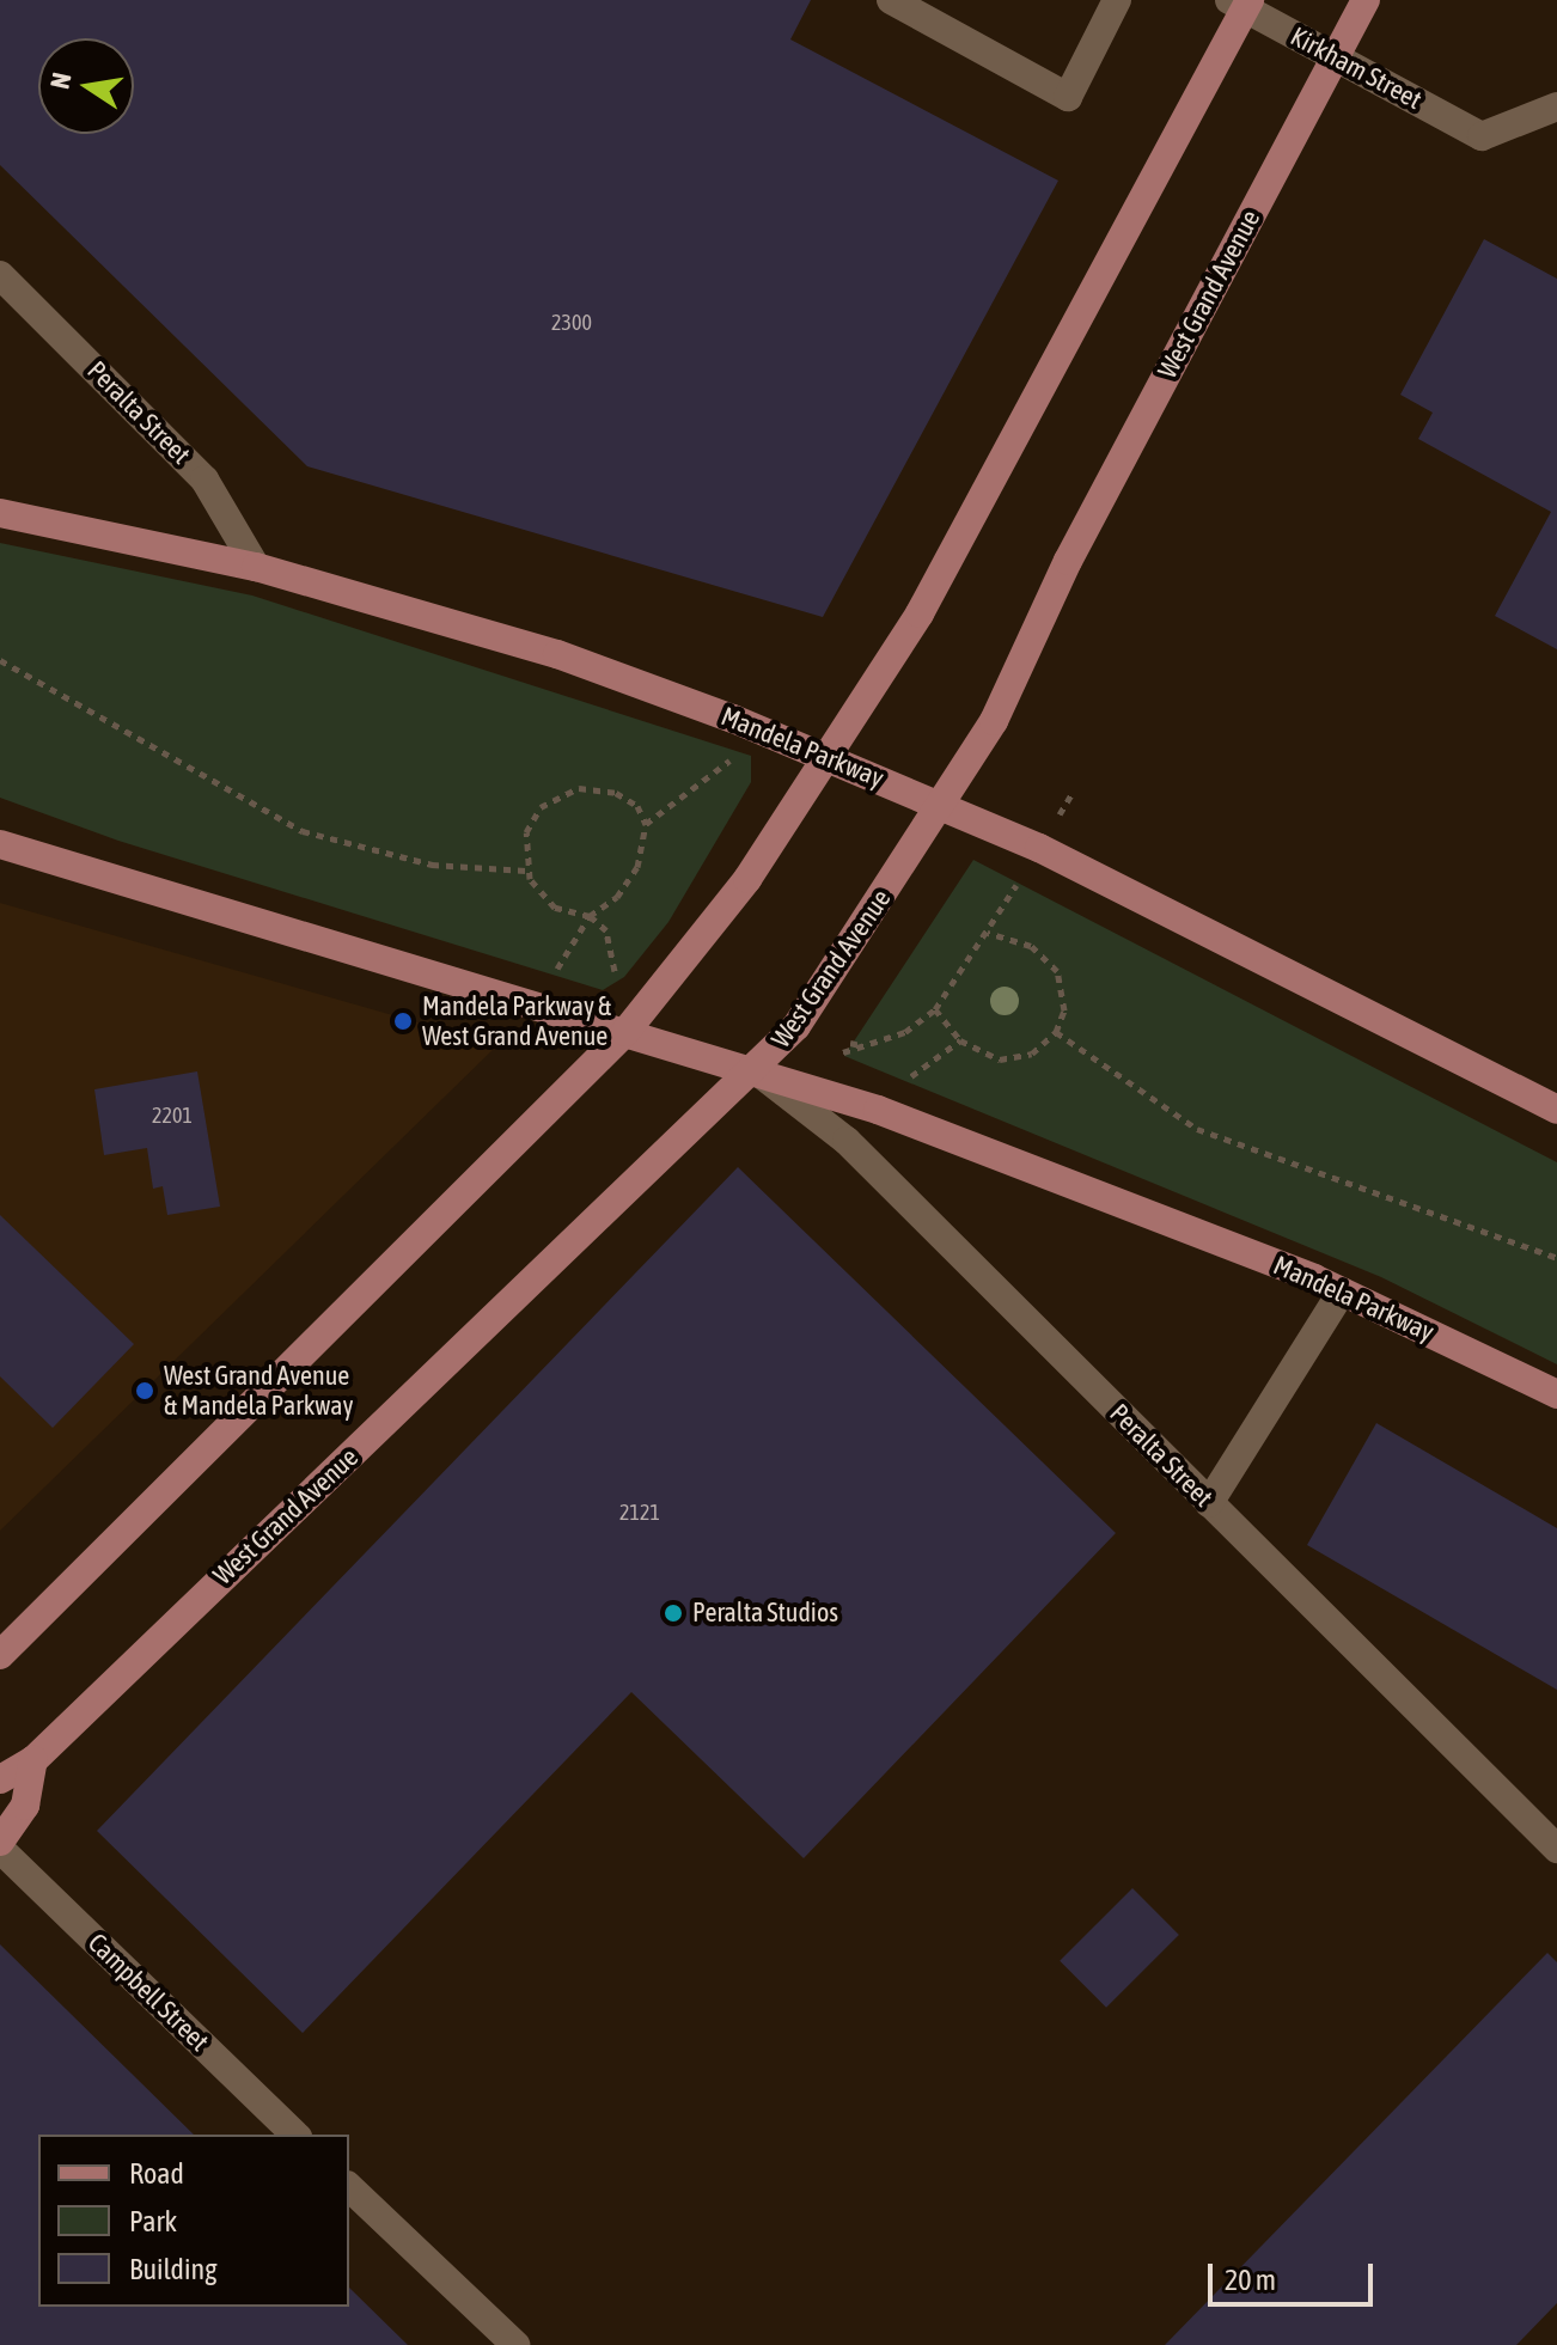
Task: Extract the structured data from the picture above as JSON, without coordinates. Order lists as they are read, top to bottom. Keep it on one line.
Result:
{"streets":{"main road":["West Grand Avenue","Mandela Parkway"],"street":["Kirkham Street","Peralta Street","Campbell Street"]},"crossings":[["Kirkham Street","West Grand Avenue"],["West Grand Avenue","Peralta Street"],["West Grand Avenue","Mandela Parkway"],["Peralta Street","Mandela Parkway"]],"places":["Mandela Parkway & West Grand Avenue","West Grand Avenue & Mandela Parkway","Peralta Studios"],"house_numbers":["2300","2201","2121"],"legend":["Road","Park","Building"],"scale_bar":"20 m","north":"left"}
